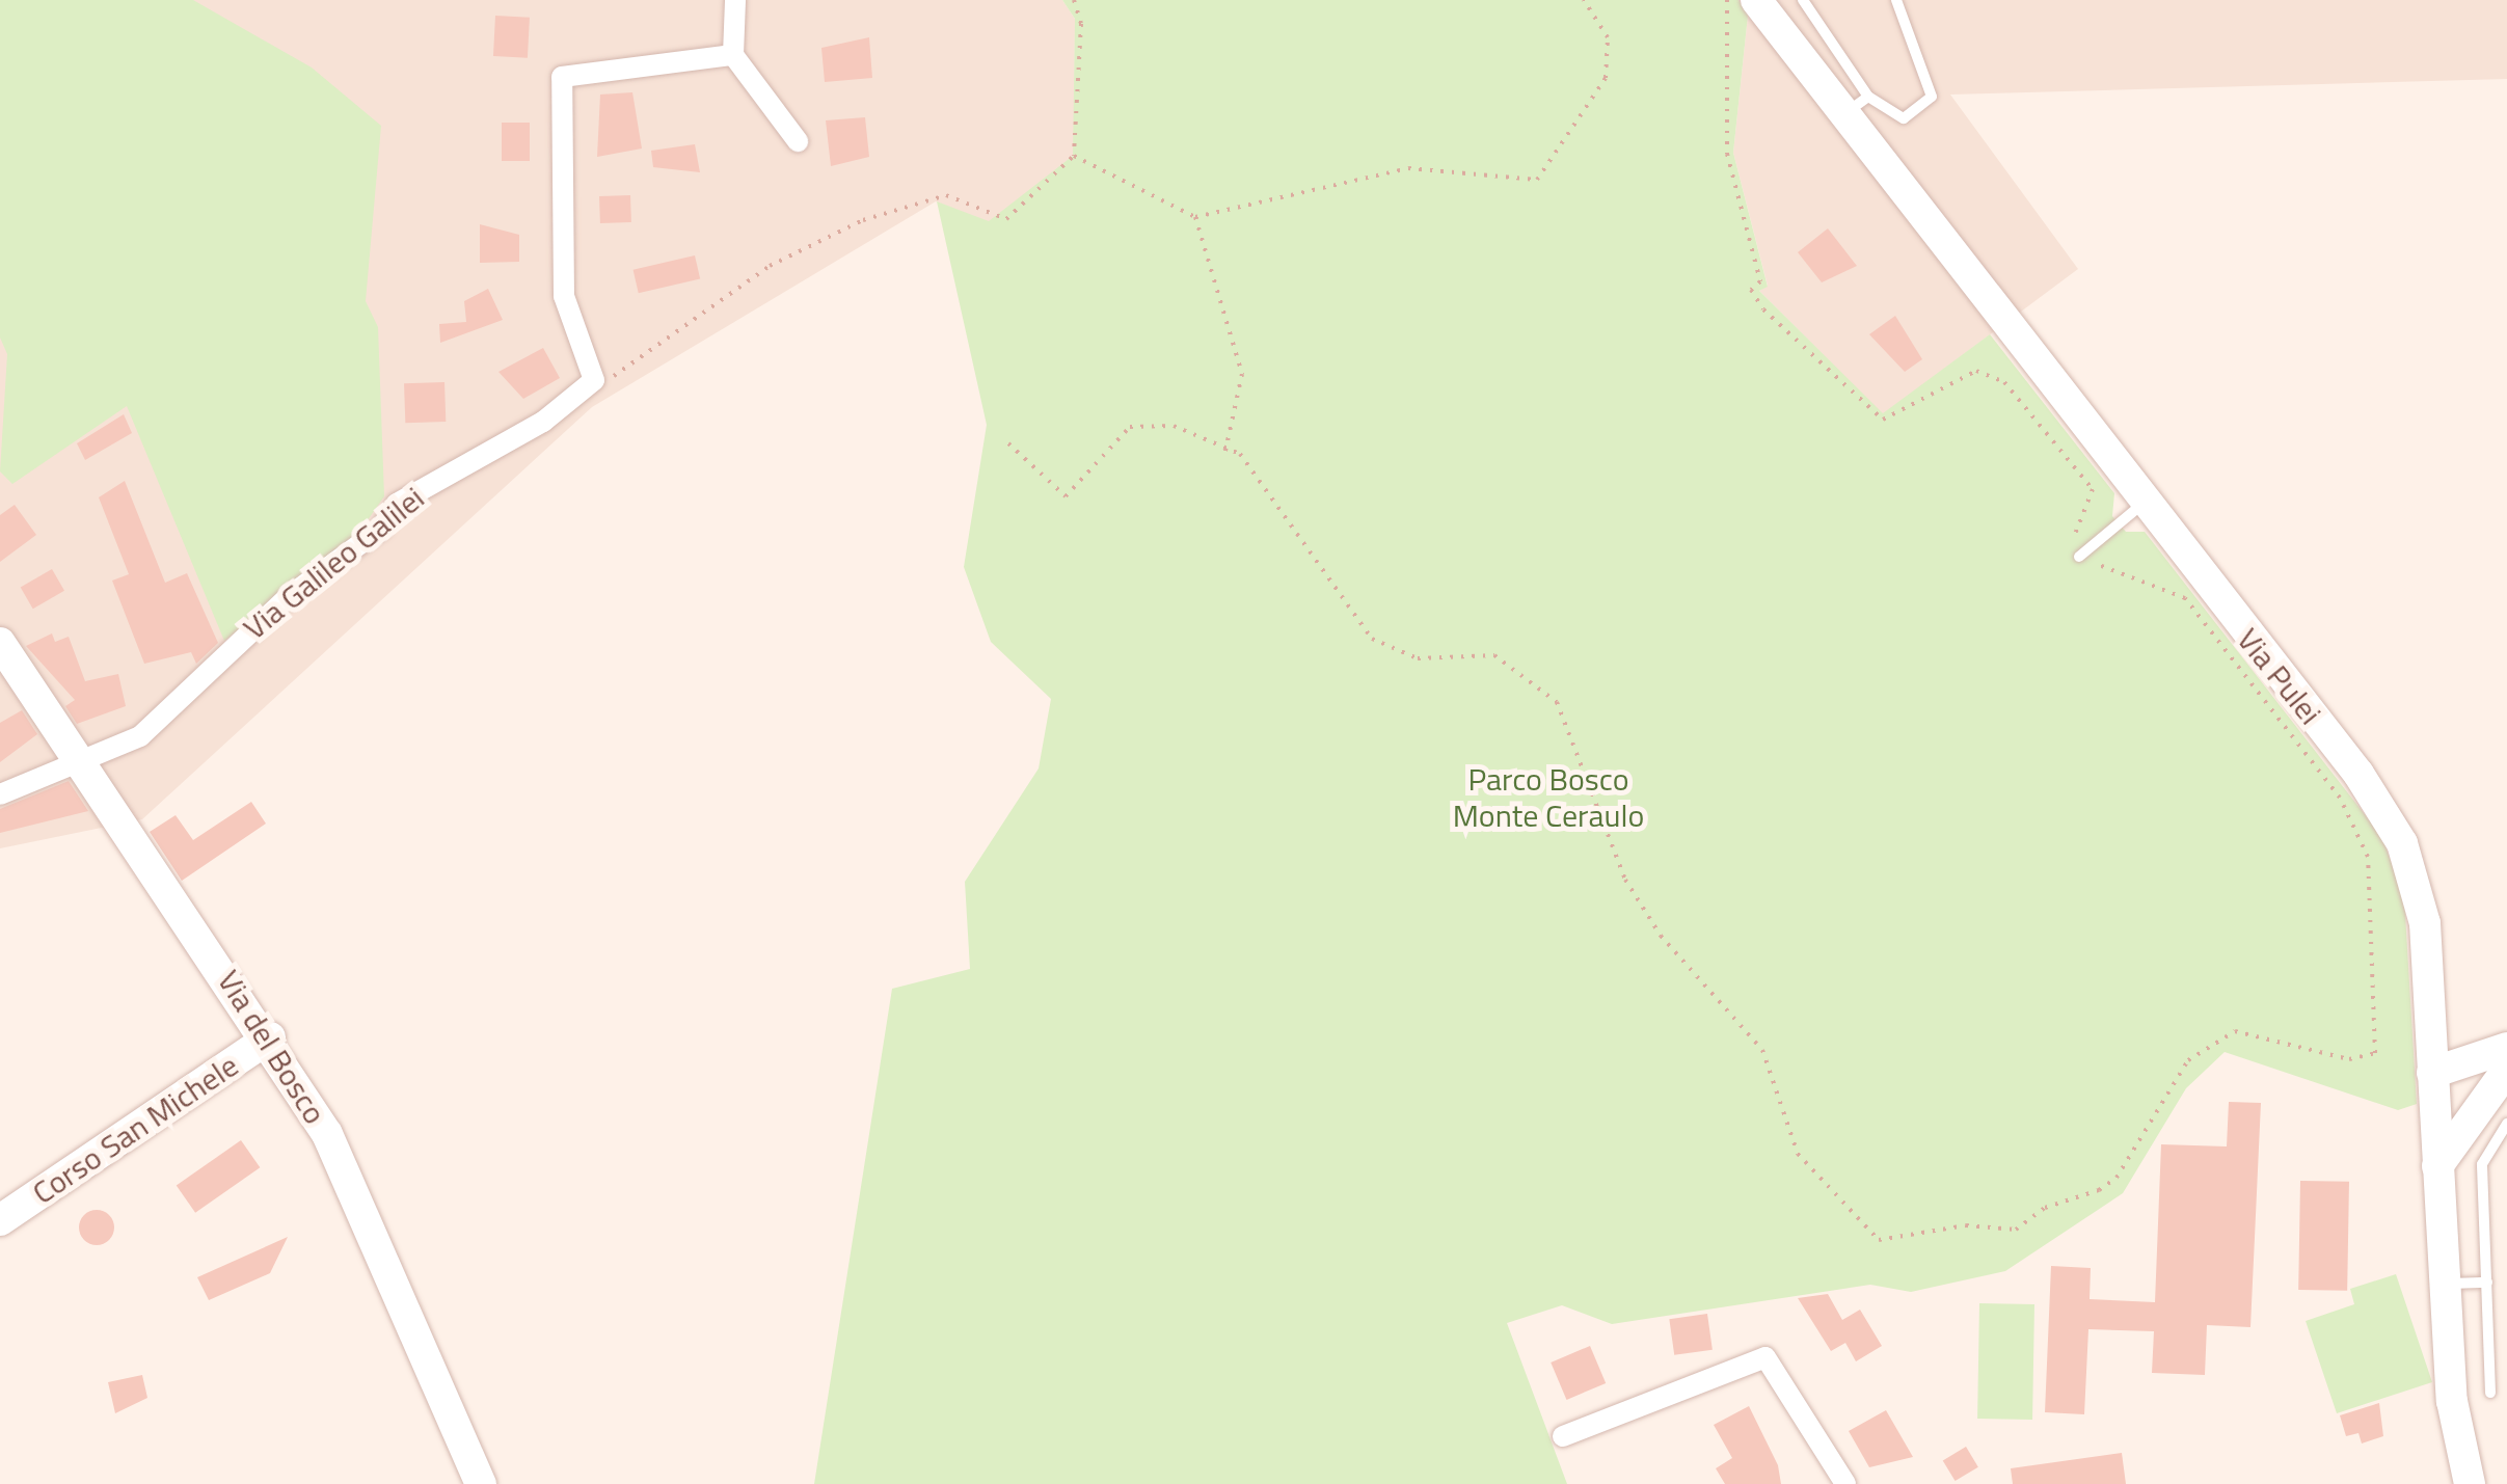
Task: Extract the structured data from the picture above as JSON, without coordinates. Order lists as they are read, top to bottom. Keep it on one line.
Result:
{"streets":{"main road":["Via Pulei","Via del Bosco","Corso San Michele"],"street":["Via Galileo Galilei"]},"crossings":[["Via Galileo Galilei","Via del Bosco"],["Via del Bosco","Corso San Michele"]],"parks":["Parco Bosco Monte Ceraulo"]}
